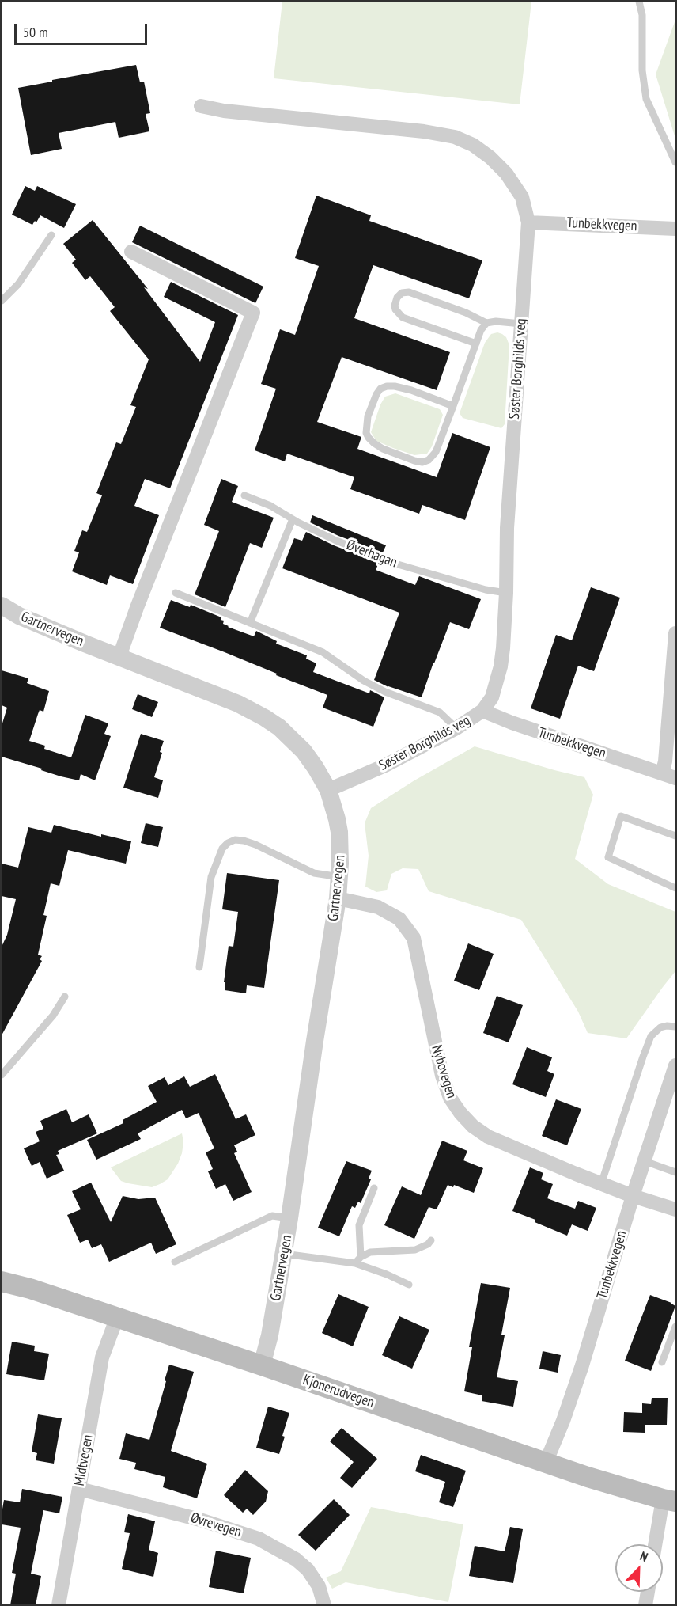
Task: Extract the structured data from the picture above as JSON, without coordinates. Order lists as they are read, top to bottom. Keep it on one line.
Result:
{"streets":{"main road":["Kjonerudvegen"],"street":["Tunbekkvegen","Søster Borghilds veg","Gartnervegen","Nybovegen","Midtvegen","Øvrevegen"],"lane":["Øverhagan"]},"crossings":[["Tunbekkvegen","Søster Borghilds veg"],["Tunbekkvegen","Nybovegen"],["Tunbekkvegen","Kjonerudvegen"],["Søster Borghilds veg","Øverhagan"],["Søster Borghilds veg","Gartnervegen"],["Gartnervegen","Nybovegen"],["Gartnervegen","Kjonerudvegen"],["Kjonerudvegen","Midtvegen"],["Midtvegen","Øvrevegen"]],"scale_bar":"50 m","north":"top right"}
